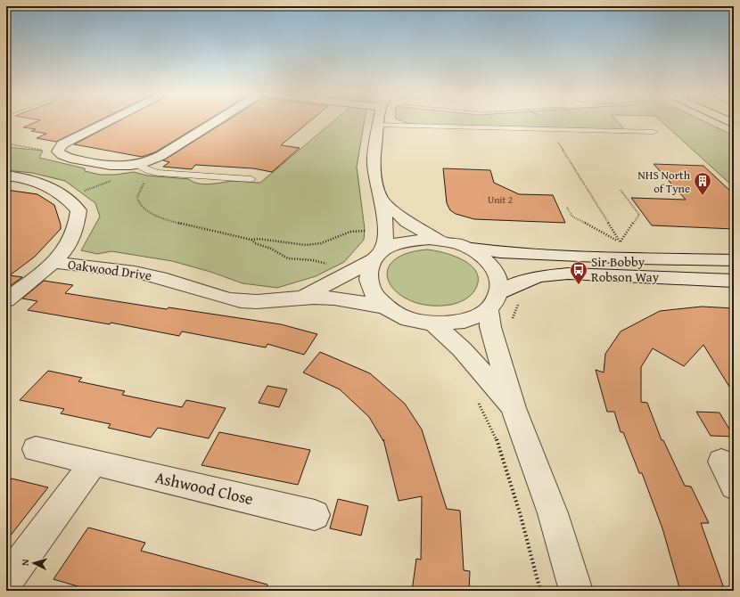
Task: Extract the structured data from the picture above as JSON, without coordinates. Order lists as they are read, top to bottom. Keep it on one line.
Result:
{"streets":{"street":["Oakwood Drive","Ashwood Close"]},"places":{"building":["NHS North of Tyne"],"bus stop":["Sir Bobby Robson Way"]},"house_numbers":["Unit 2"],"north":"left"}
